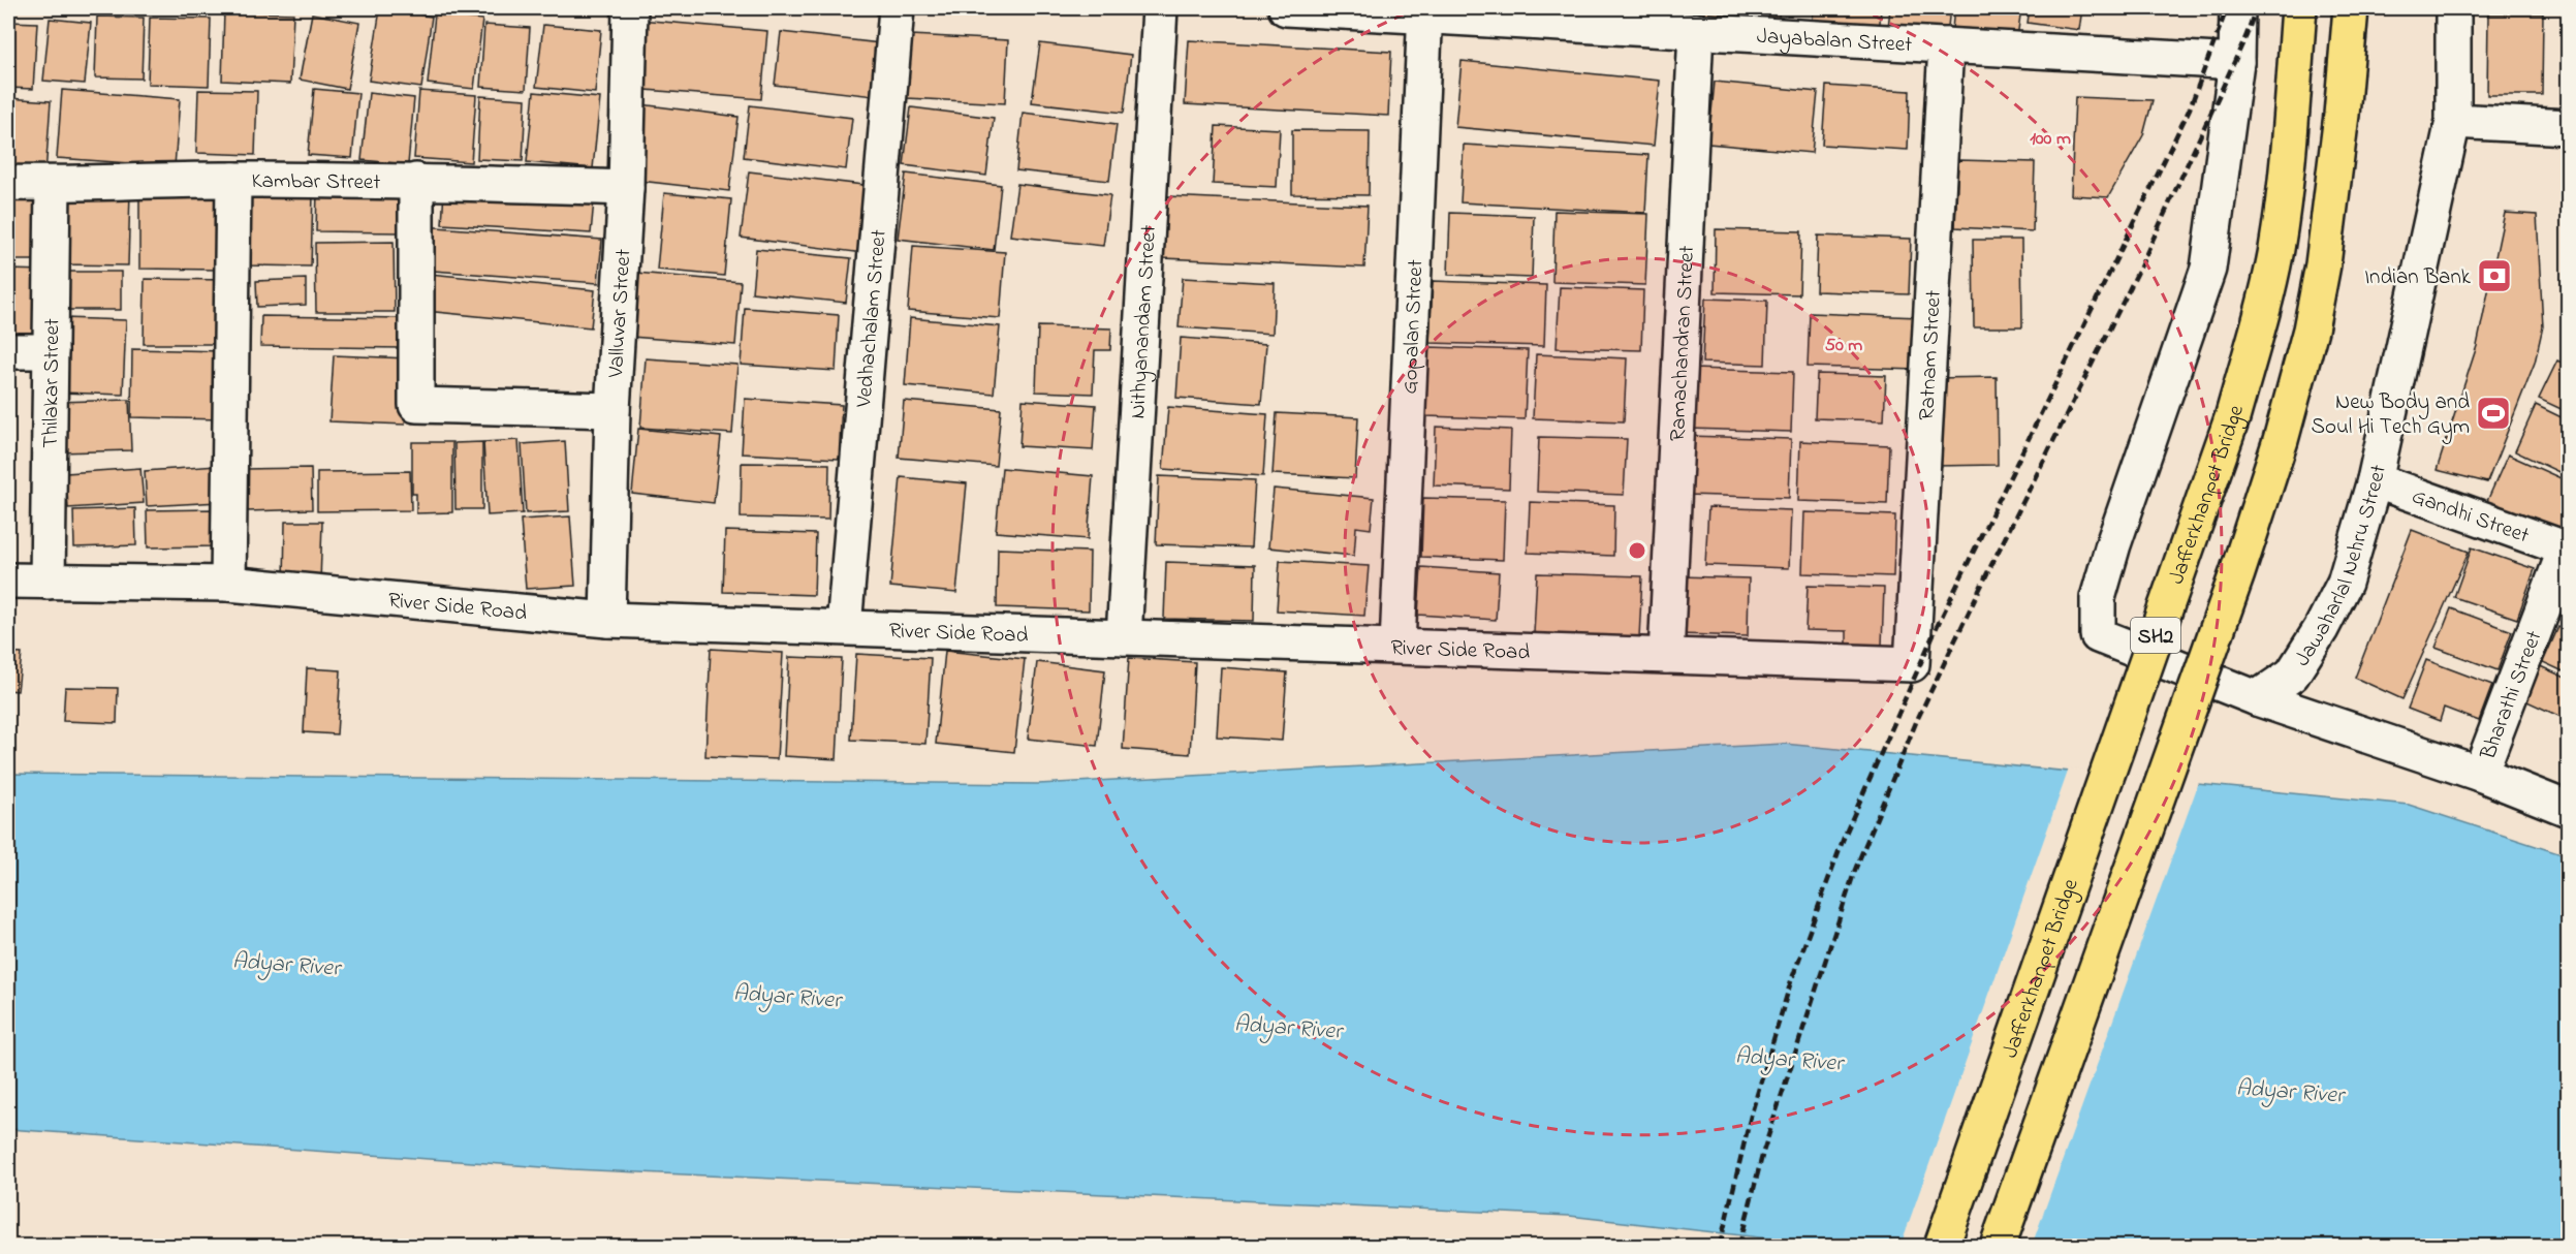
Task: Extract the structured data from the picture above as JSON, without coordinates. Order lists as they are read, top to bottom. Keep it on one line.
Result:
{"streets":{"main road":["Jafferkhanpet Bridge","SH2"],"street":["Jayabalan Street","Kambar Street","Valluvar Street","Vedhachalam Street","Nithyanandam Street","Gopalan Street","Ramachandran Street","Ratnam Street","Thilakar Street","Gandhi Street","Jawaharlal Nehru Street","River Side Road","Bharathi Street"]},"crossings":[["Jayabalan Street","Gopalan Street"],["Jayabalan Street","Ramachandran Street"],["Jayabalan Street","Ratnam Street"],["Kambar Street","Valluvar Street"],["Kambar Street","Thilakar Street"],["Valluvar Street","River Side Road"],["Vedhachalam Street","River Side Road"],["Nithyanandam Street","River Side Road"],["Gopalan Street","River Side Road"],["Ramachandran Street","River Side Road"],["Ratnam Street","River Side Road"],["Thilakar Street","River Side Road"],["Gandhi Street","Jawaharlal Nehru Street"],["Gandhi Street","Bharathi Street"]],"water":["Adyar River"],"places":{"bank":["Indian Bank"],"sports":["New Body and Soul Hi Tech Gym"]},"rings":["100 m","50 m"]}
